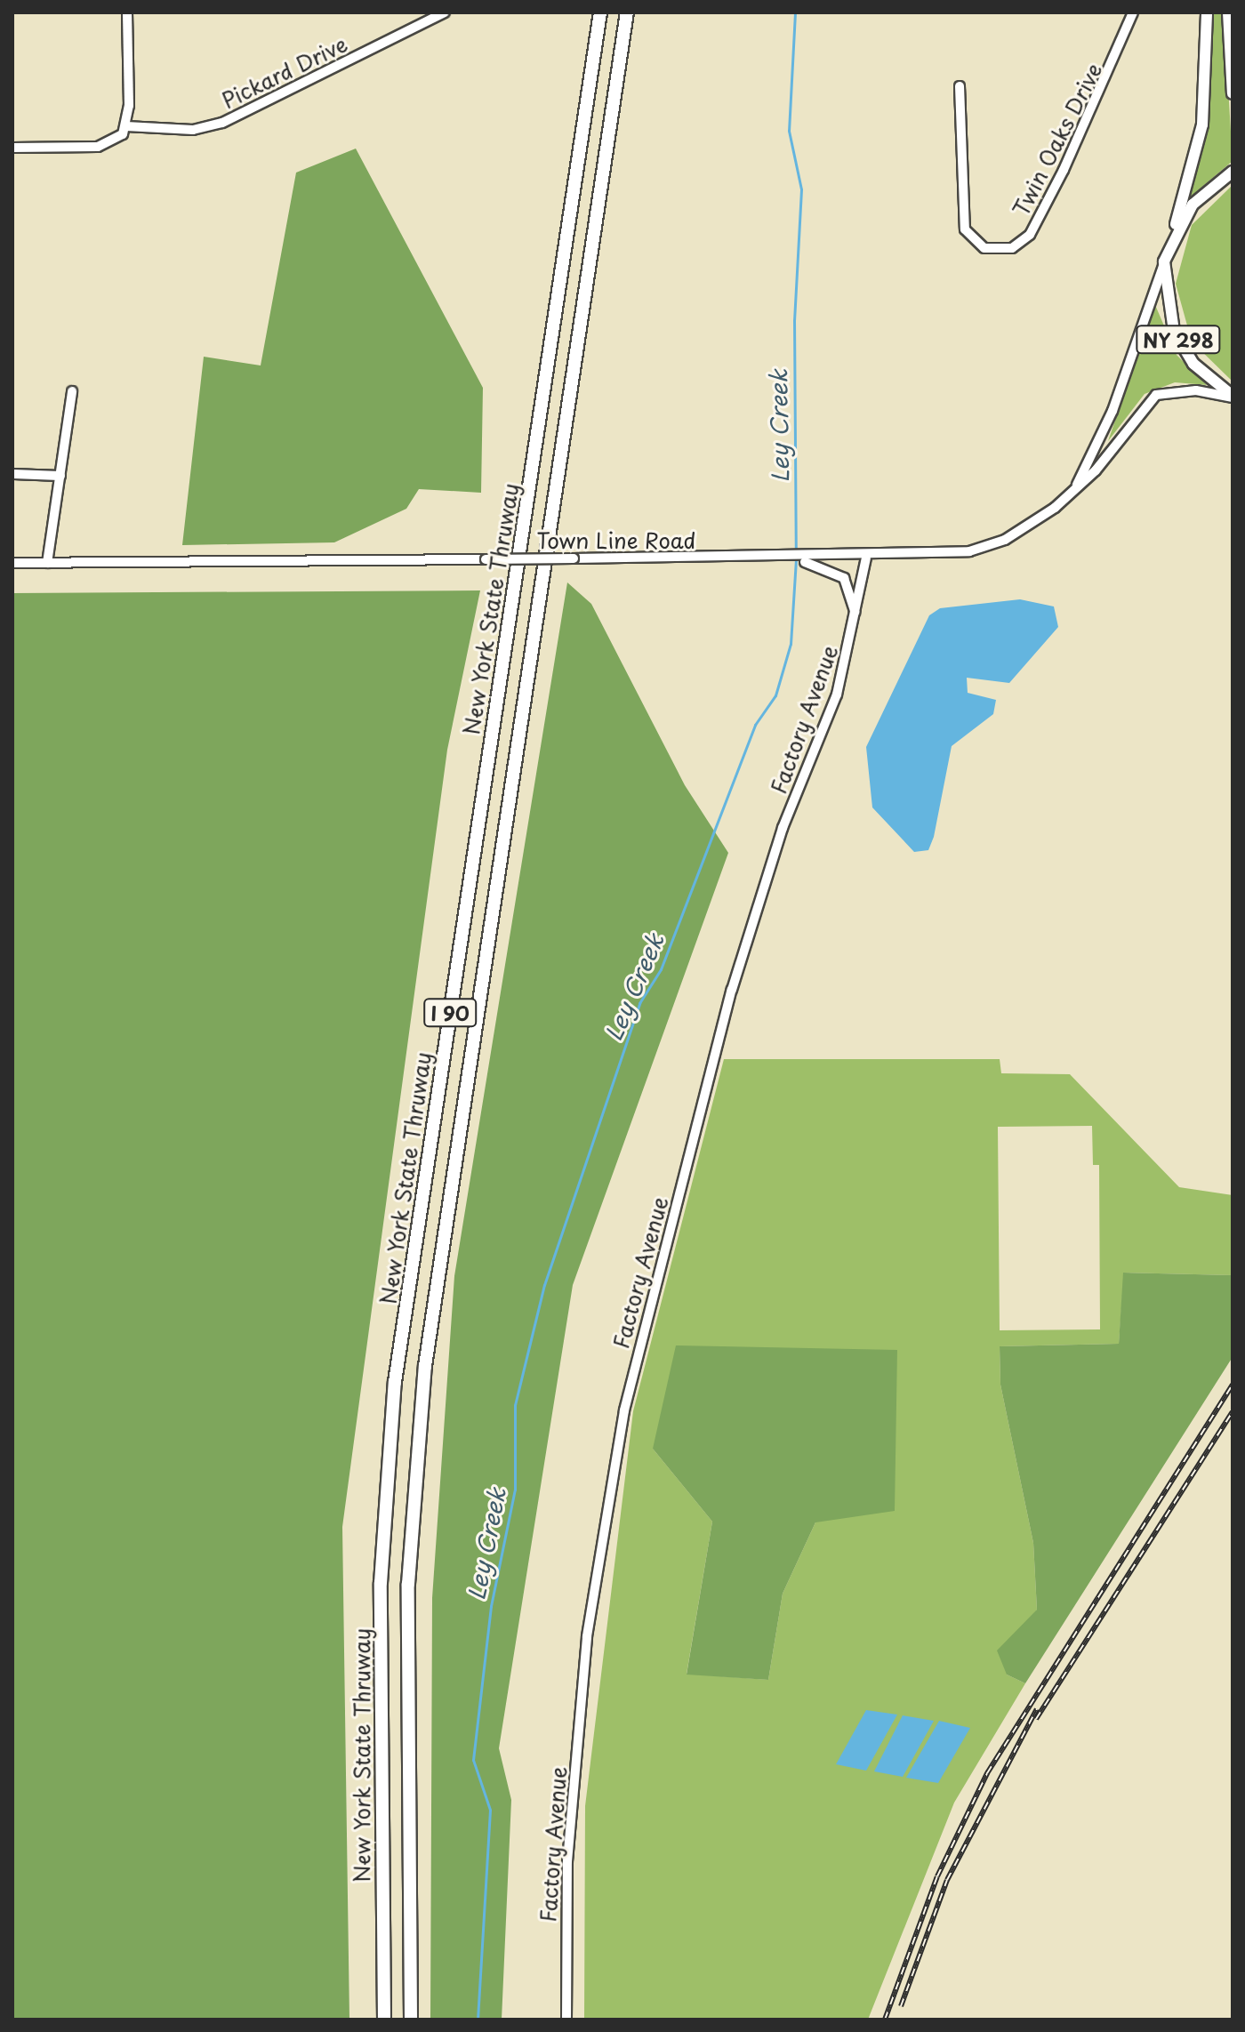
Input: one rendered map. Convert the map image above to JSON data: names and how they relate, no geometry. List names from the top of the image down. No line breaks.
{"streets":{"highway":["New York State Thruway","I 90"],"main road":["NY 298"],"street":["Pickard Drive","Twin Oaks Drive","Town Line Road","Factory Avenue"]},"water":["Ley Creek"]}
